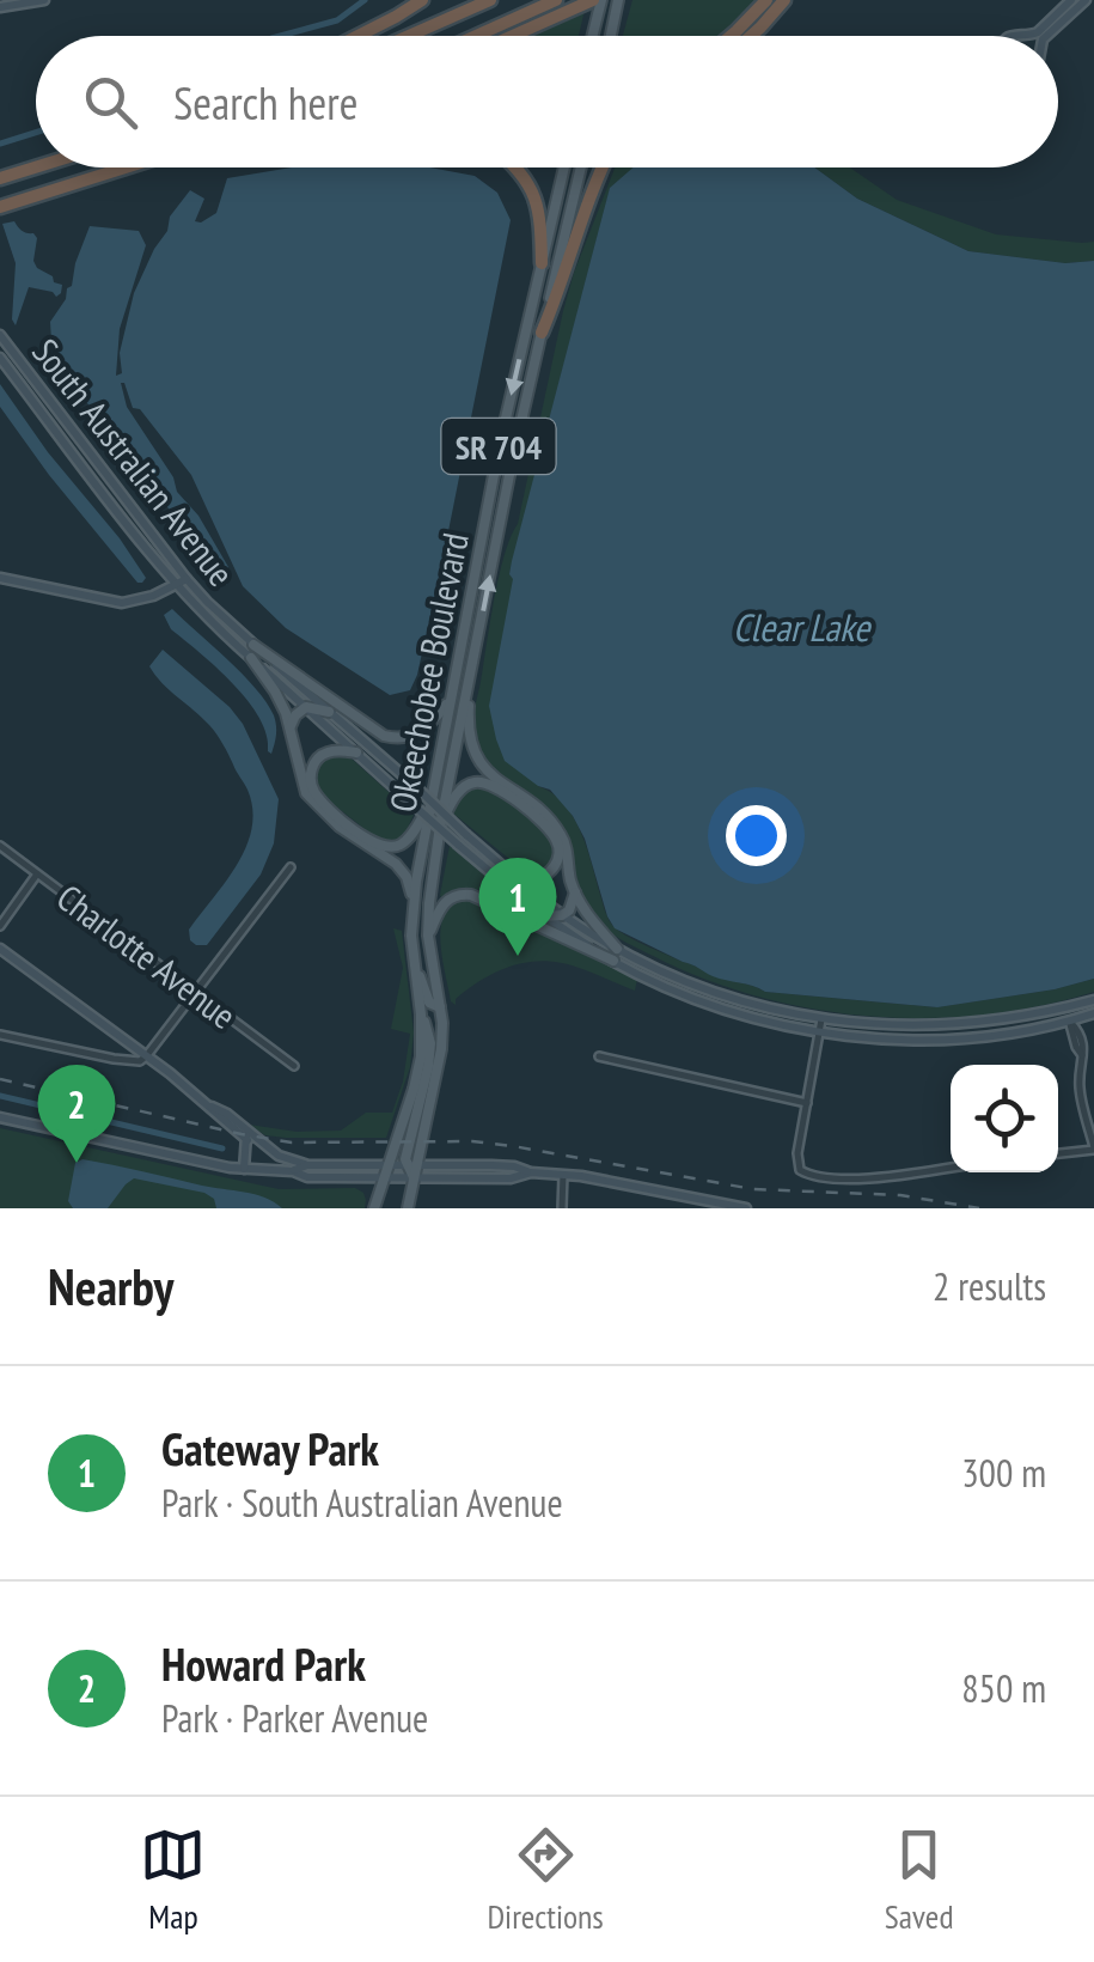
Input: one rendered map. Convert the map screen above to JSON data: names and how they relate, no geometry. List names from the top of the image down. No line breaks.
{"streets":{"main road":["SR 704","South Australian Avenue","Okeechobee Boulevard"],"street":["Charlotte Avenue"]},"water":["Clear Lake"],"page":{"search":"Search here","pins":["1","2"],"heading":["Nearby","2 results"],"list":[{"mark":"1","name":"Gateway Park","note":"Park · South Australian Avenue","value":"300 m"},{"mark":"2","name":"Howard Park","note":"Park · Parker Avenue","value":"850 m"}],"nav":["Map","Directions","Saved"]}}
